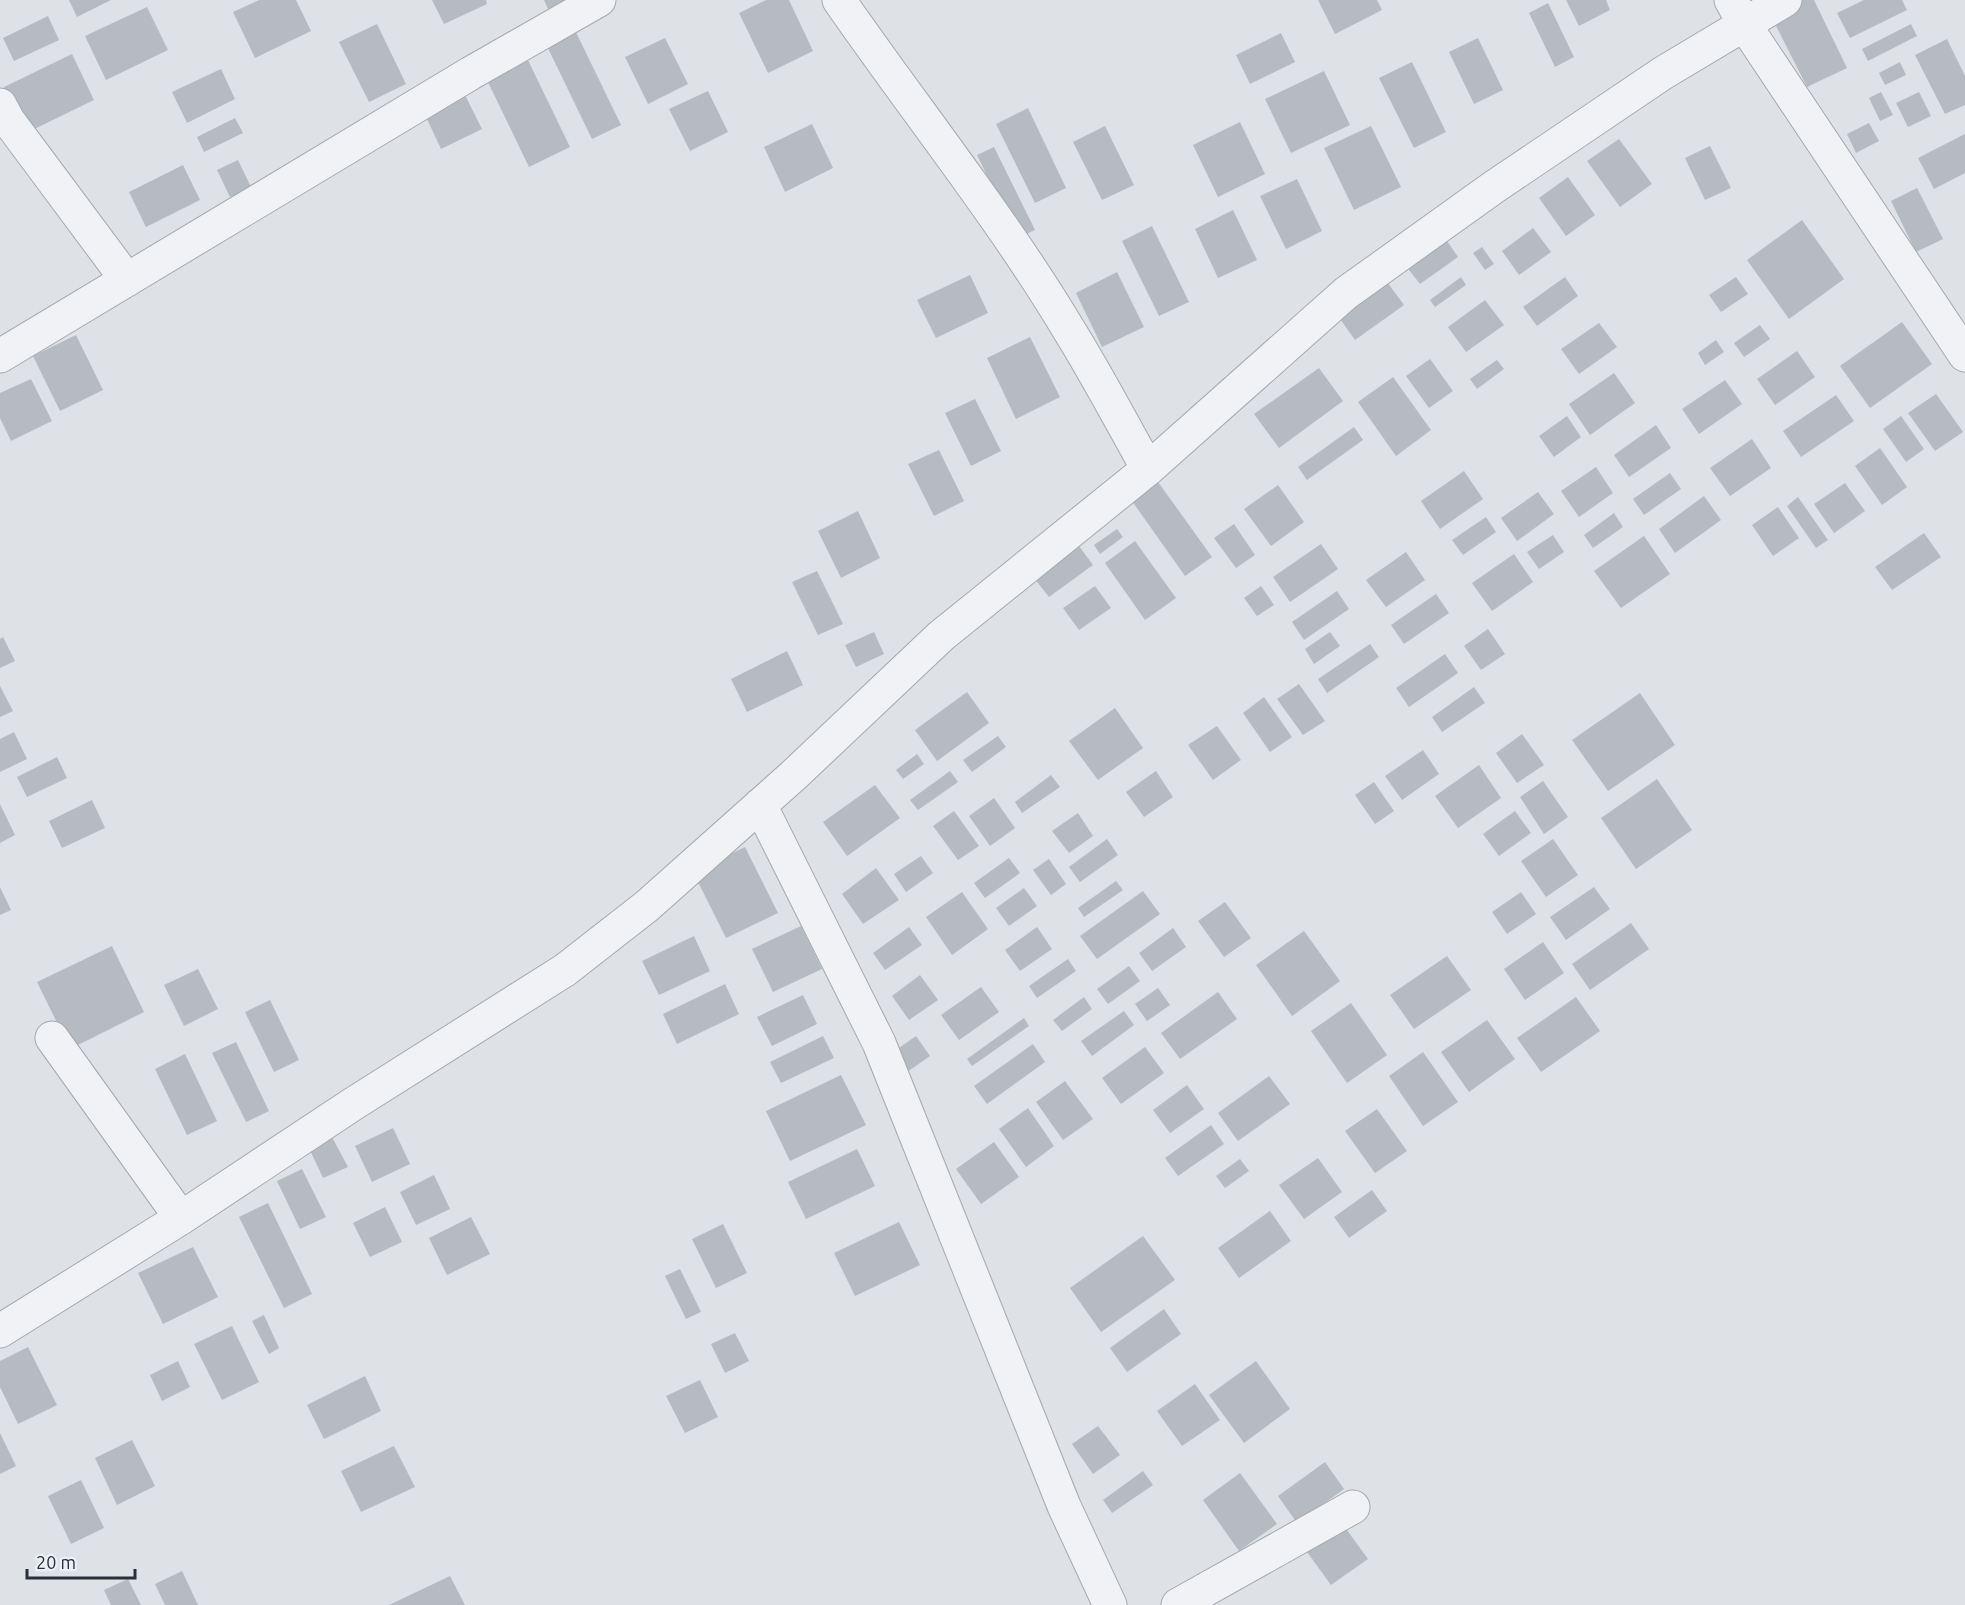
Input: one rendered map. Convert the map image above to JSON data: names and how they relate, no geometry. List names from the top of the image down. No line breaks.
{"scale_bar":"20 m"}
